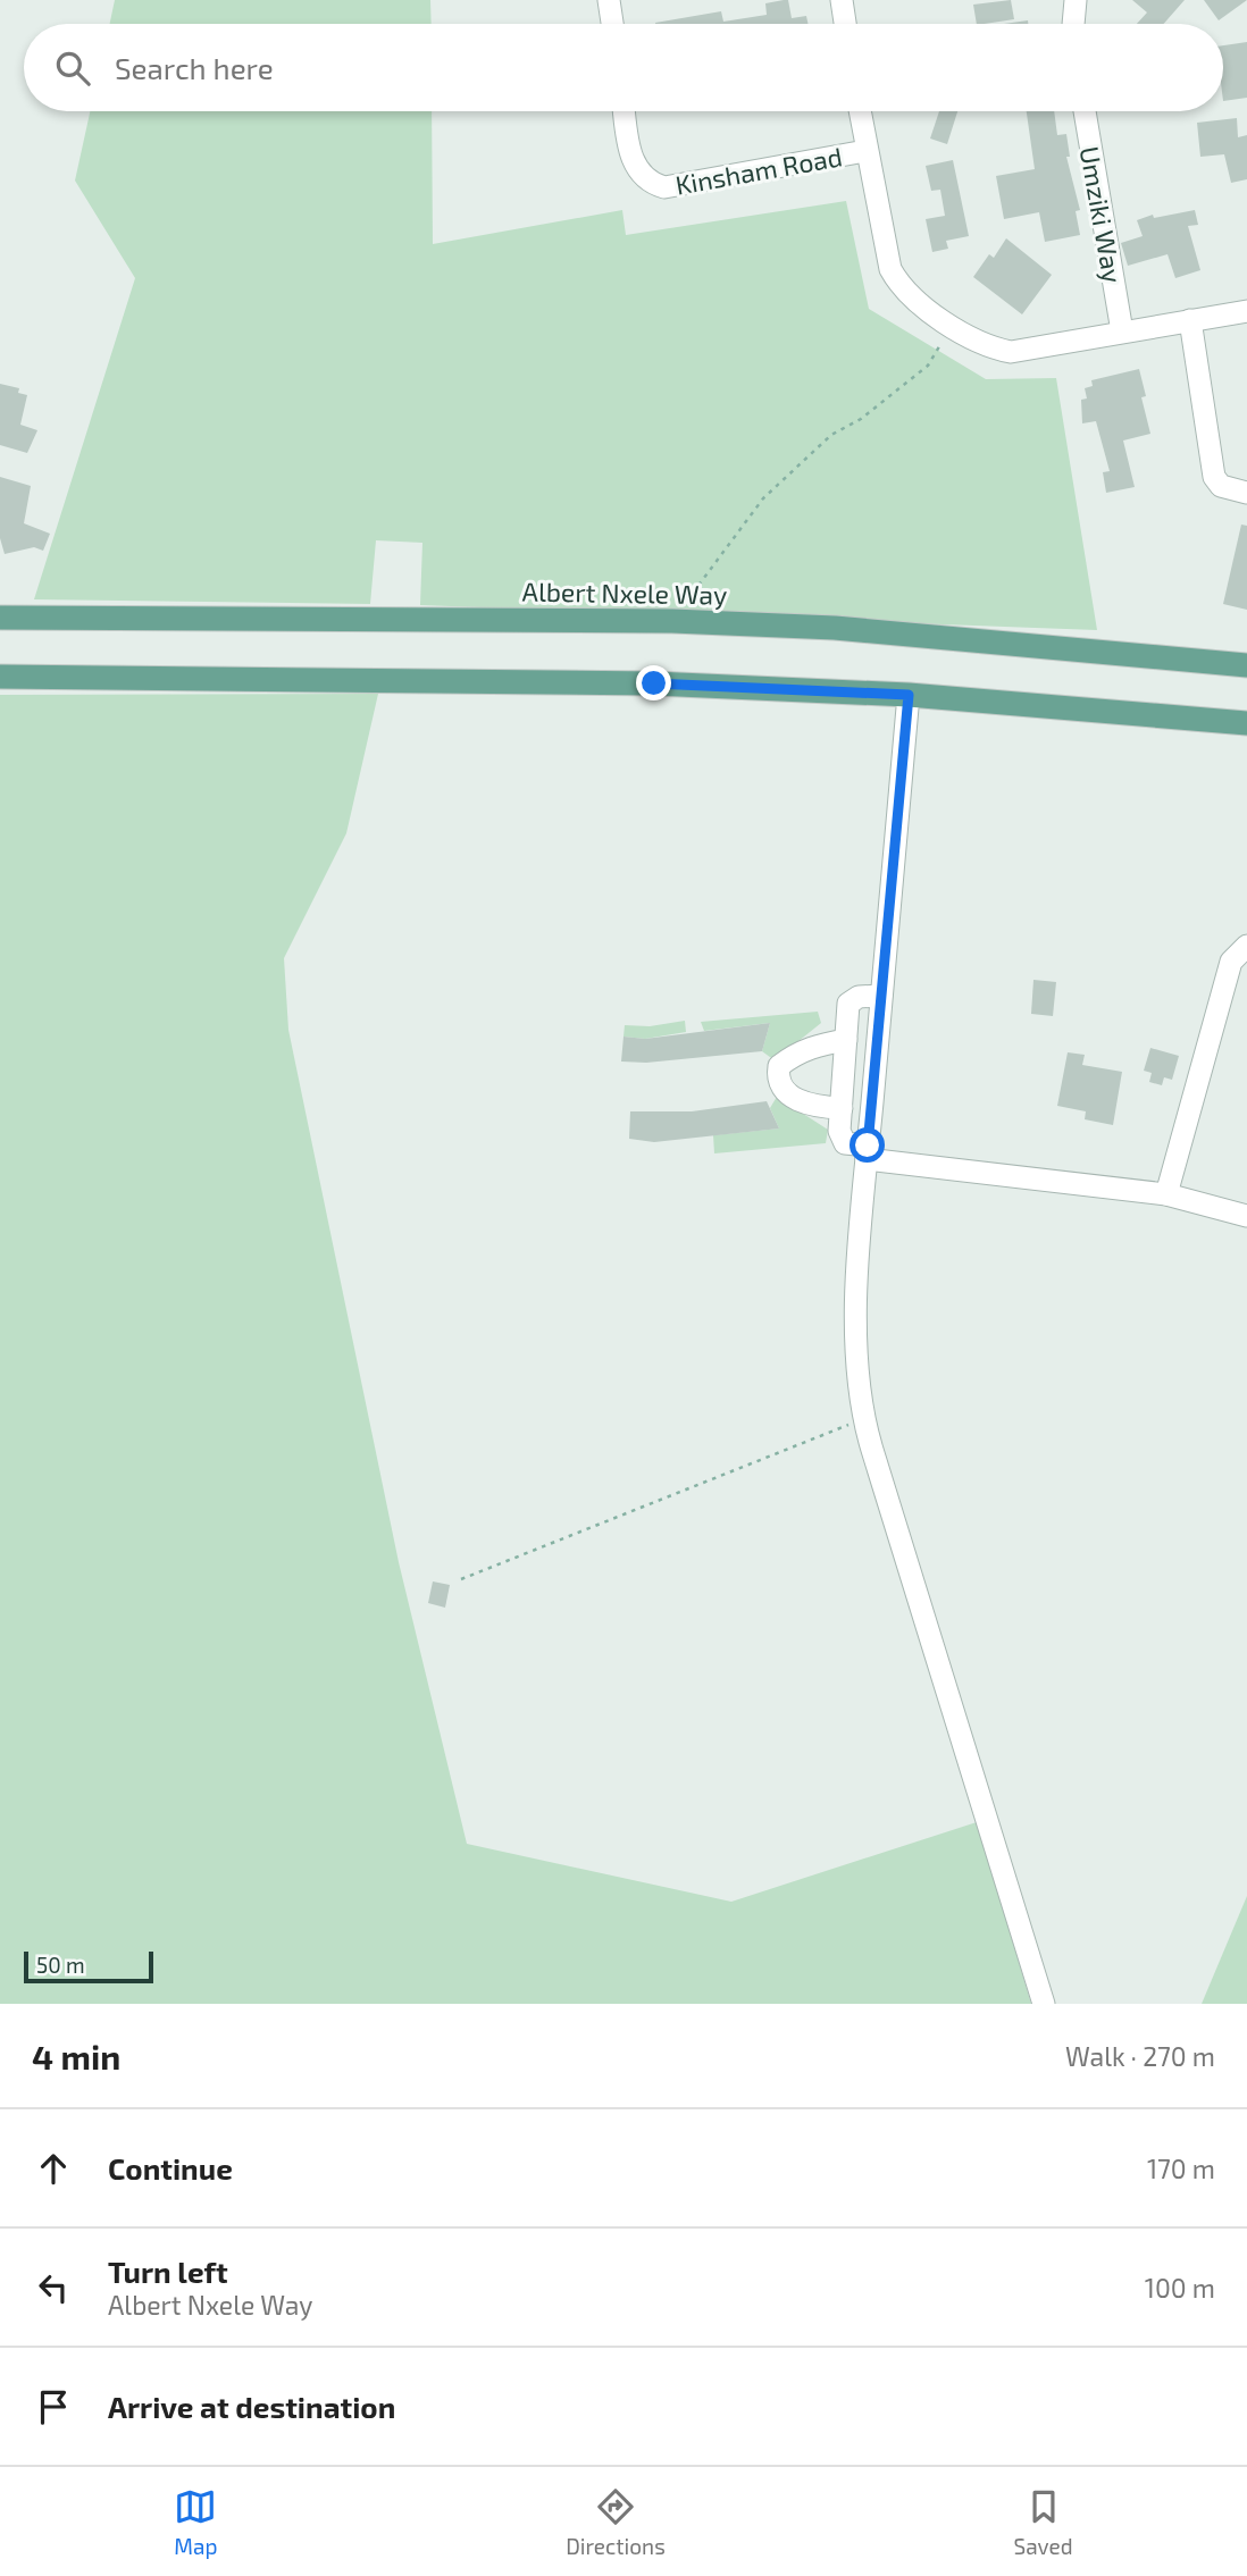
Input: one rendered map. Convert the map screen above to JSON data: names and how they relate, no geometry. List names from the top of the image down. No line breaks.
{"streets":{"main road":["Albert Nxele Way"],"street":["Kinsham Road","Umziki Way"]},"scale_bar":"50 m","page":{"search":"Search here","scale":"50 m","heading":["4 min","Walk · 270 m"],"list":[["Continue","170 m"],["Turn left","Albert Nxele Way","100 m"],"Arrive at destination"],"nav":["Map","Directions","Saved"]}}
